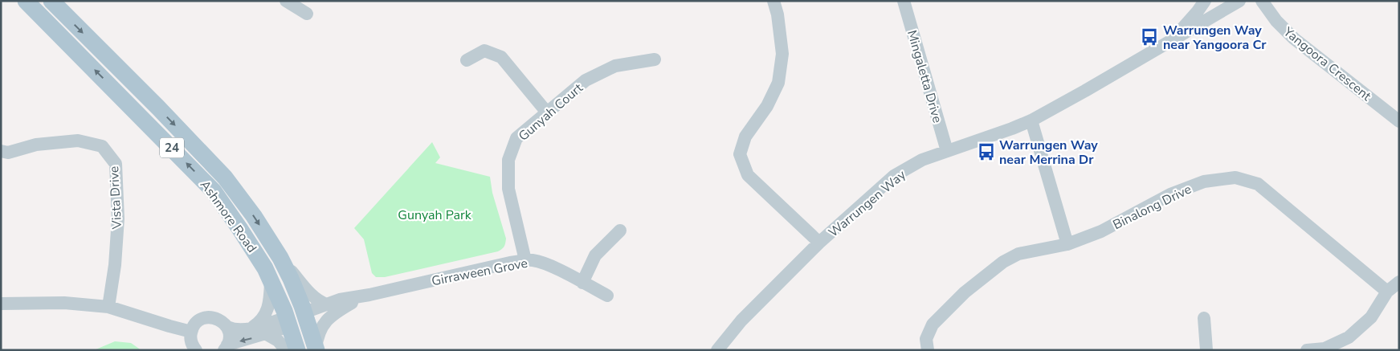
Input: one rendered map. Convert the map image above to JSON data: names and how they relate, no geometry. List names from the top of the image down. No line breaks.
{"streets":{"main road":["24","Ashmore Road"],"street":["Yangoora Crescent","Mingaletta Drive","Gunyah Court","Vista Drive","Warrungen Way","Binalong Drive","Girraween Grove"]},"crossings":[["Mingaletta Drive","Warrungen Way"],["Gunyah Court","Girraween Grove"],["Ashmore Road","Girraween Grove"]],"parks":["Gunyah Park"],"places":{"bus stop":["Warrungen Way near Yangoora Cr","Warrungen Way near Merrina Dr"]}}
